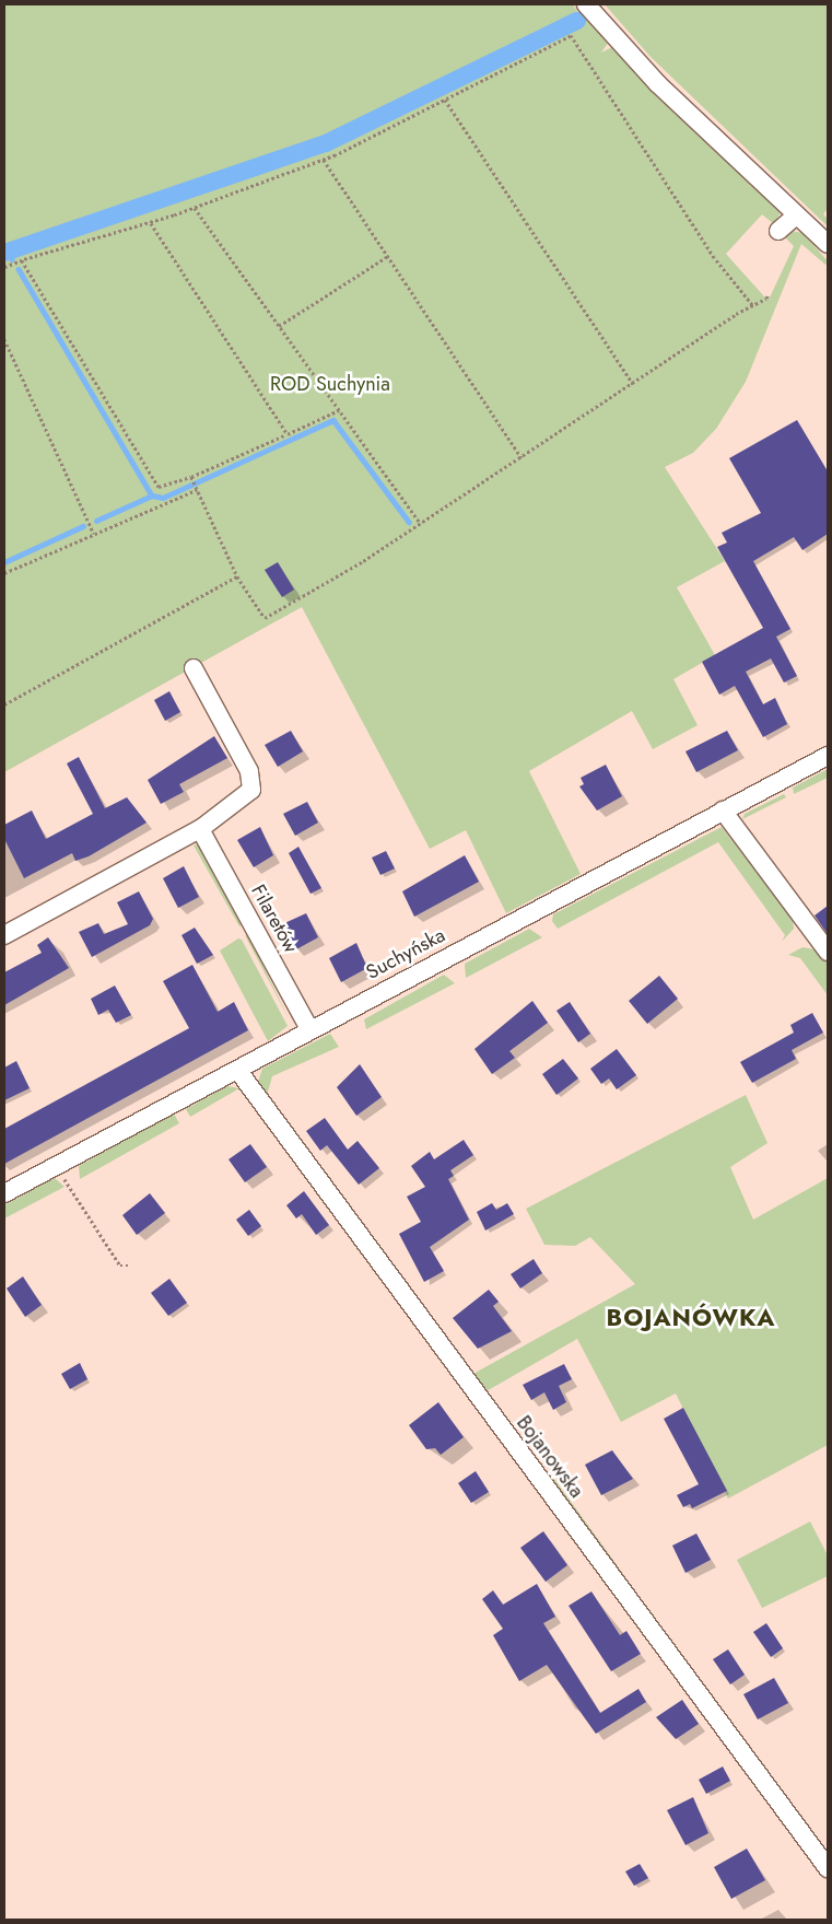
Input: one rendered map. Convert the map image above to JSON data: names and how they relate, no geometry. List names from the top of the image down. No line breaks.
{"streets":{"street":["Filaretów","Suchyńska","Bojanowska"]},"crossings":[["Filaretów","Suchyńska"],["Suchyńska","Bojanowska"]],"districts":["BOJANÓWKA"],"parks":["ROD Suchynia"]}
